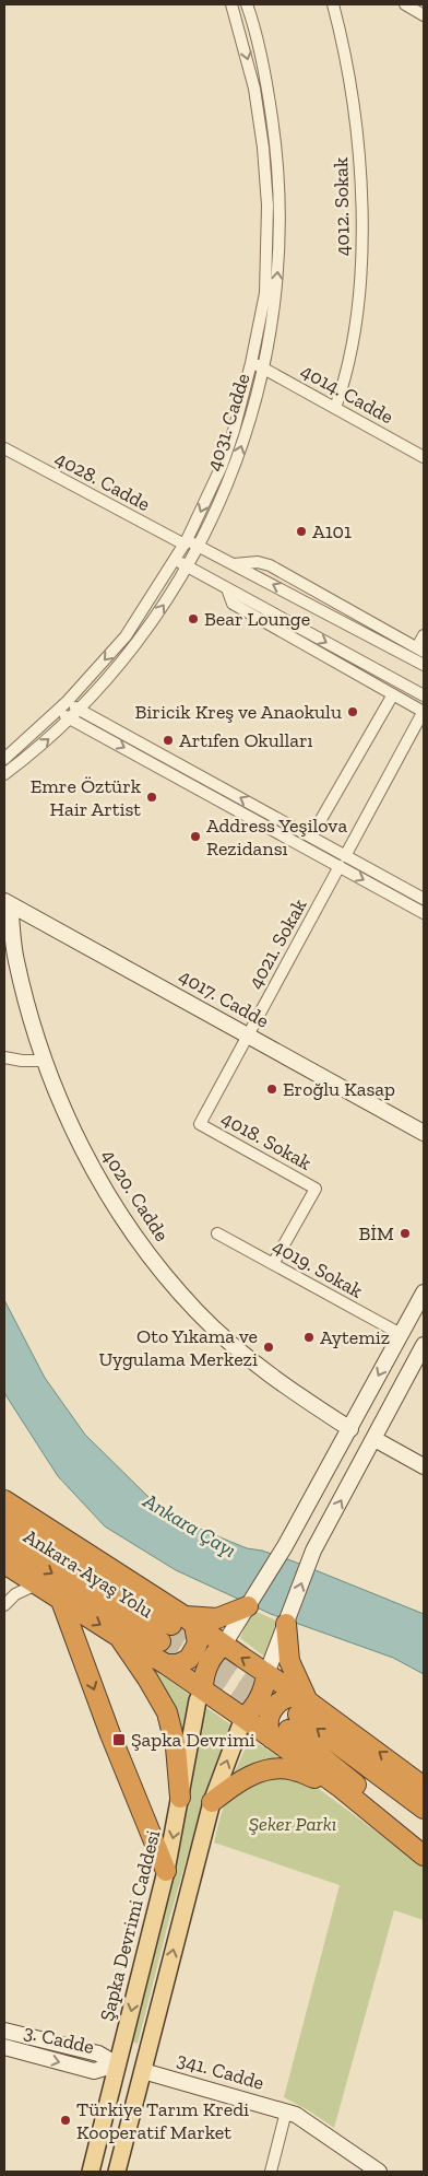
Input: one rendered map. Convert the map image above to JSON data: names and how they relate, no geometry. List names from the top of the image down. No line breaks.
{"streets":{"highway":["Ankara-Ayaş Yolu"],"main road":["Şapka Devrimi Caddesi"],"street":["4012. Sokak","4014. Cadde","4031. Cadde","4028. Cadde","4021. Sokak","4017. Cadde","4018. Sokak","4020. Cadde","4019. Sokak","3. Cadde","341. Cadde"]},"crossings":[["4012. Sokak","4014. Cadde"],["4014. Cadde","4031. Cadde"],["4031. Cadde","4028. Cadde"],["4021. Sokak","4017. Cadde"],["4021. Sokak","4018. Sokak"],["4017. Cadde","4020. Cadde"],["4018. Sokak","4019. Sokak"],["Şapka Devrimi Caddesi","3. Cadde"]],"water":["Ankara Çayı"],"parks":["Şeker Parkı"],"places":{"other":["A101","Bear Lounge","Biricik Kreş ve Anaokulu","Artıfen Okulları","Emre Öztürk Hair Artist","Address Yeşilova Rezidansı","Eroğlu Kasap","BİM","Aytemiz","Oto Yıkama ve Uygulama Merkezi","Türkiye Tarım Kredi Kooperatif Market"],"transit":["Şapka Devrimi"]}}
